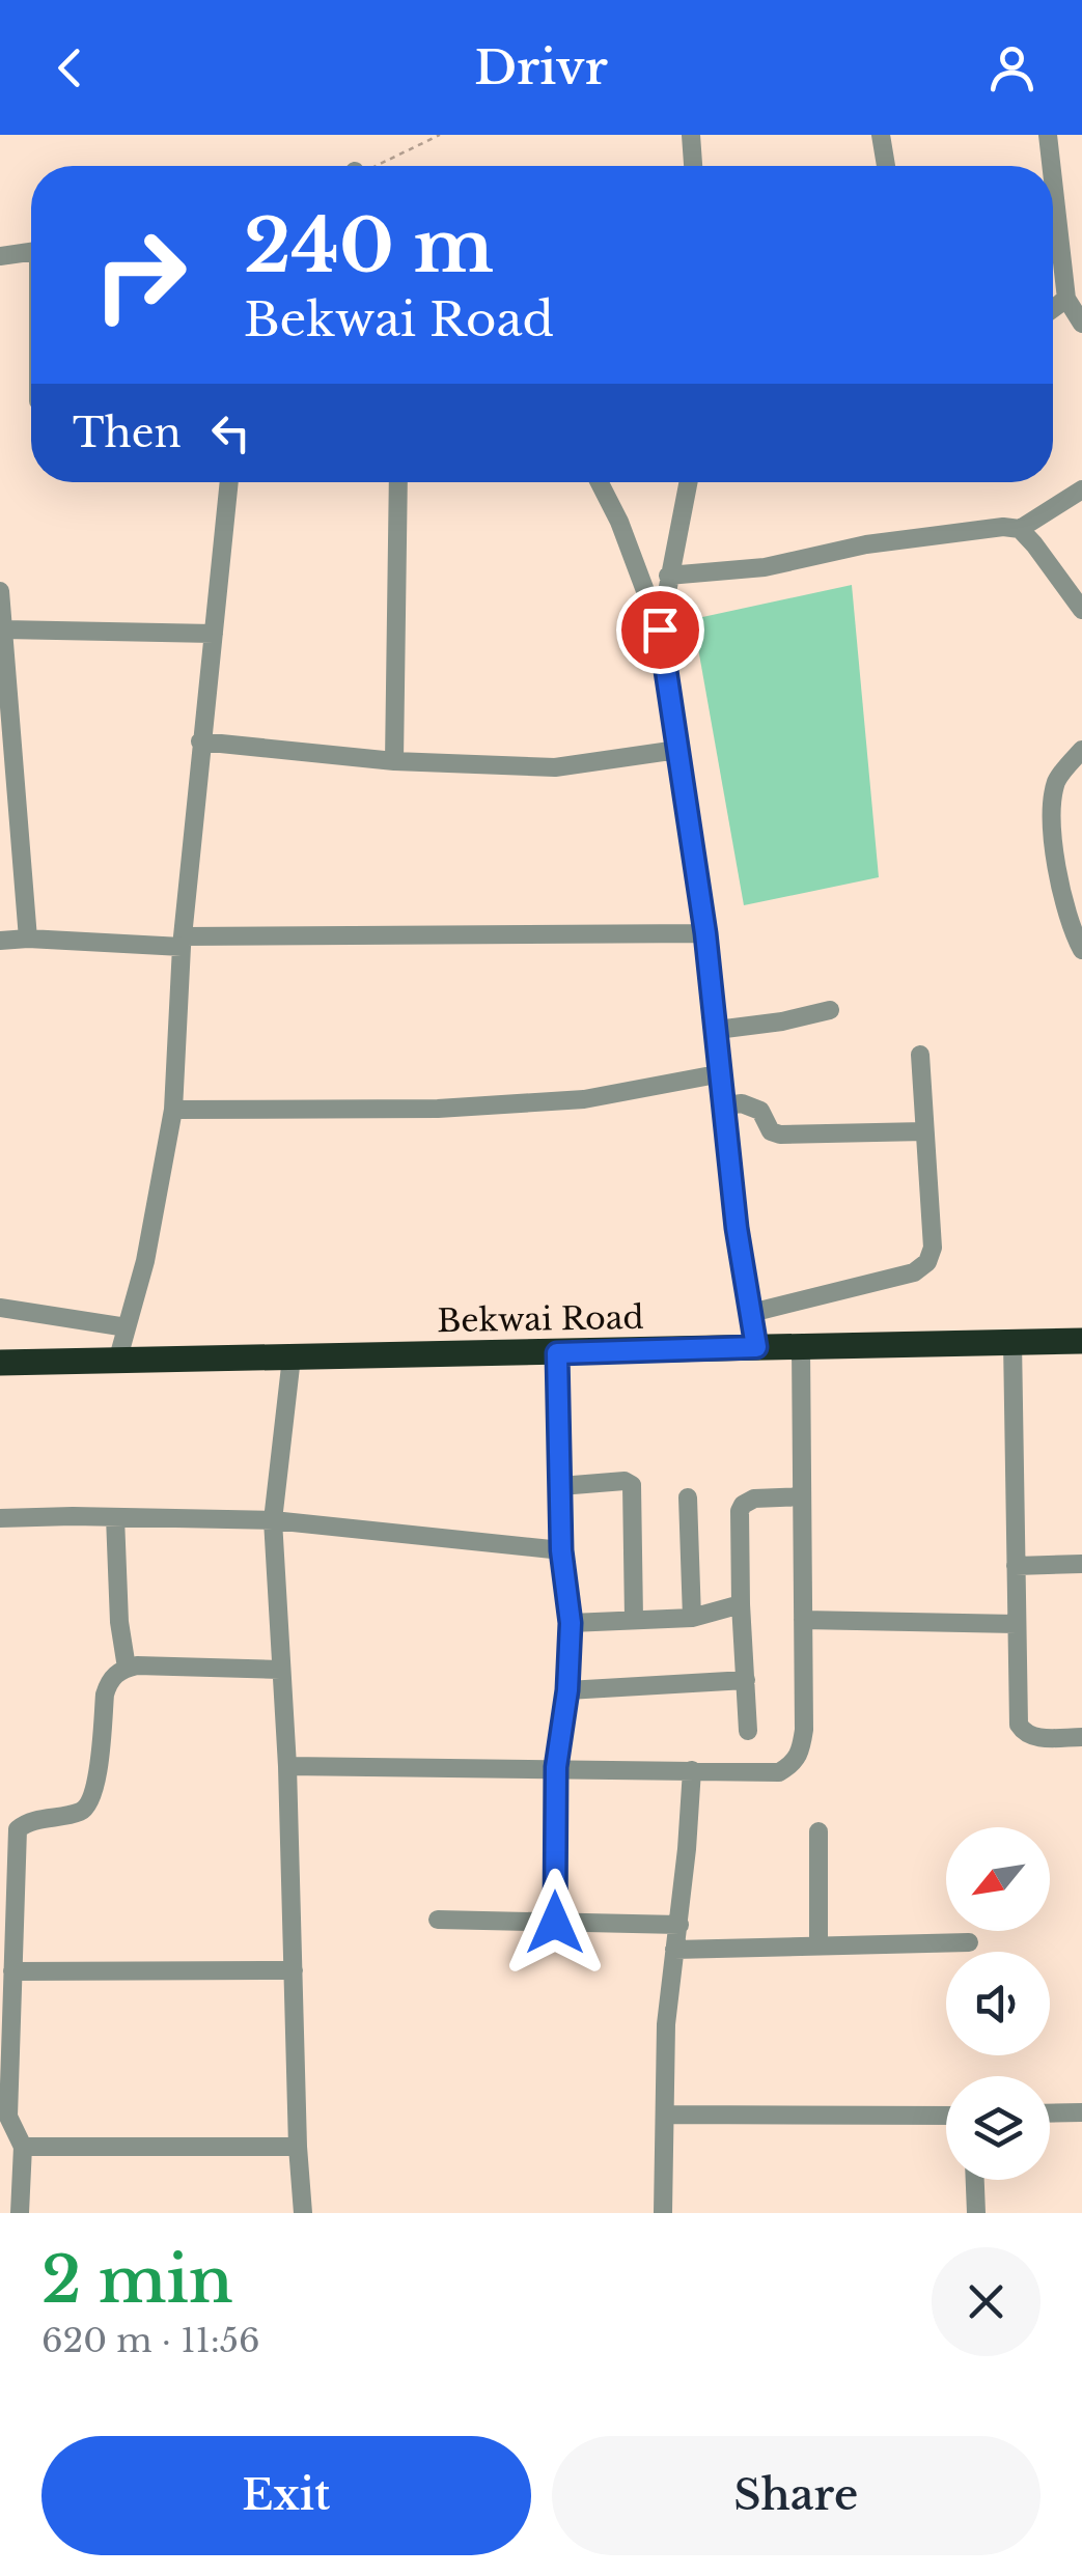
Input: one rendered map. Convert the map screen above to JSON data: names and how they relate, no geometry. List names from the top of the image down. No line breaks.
{"streets":{"highway":["Bekwai Road"]},"north":"bottom left","page":{"header":"Drivr","turn":["240 m","Bekwai Road"],"then":"Then","heading":["2 min","620 m · 11:56"],"buttons":["Exit","Share"]}}
